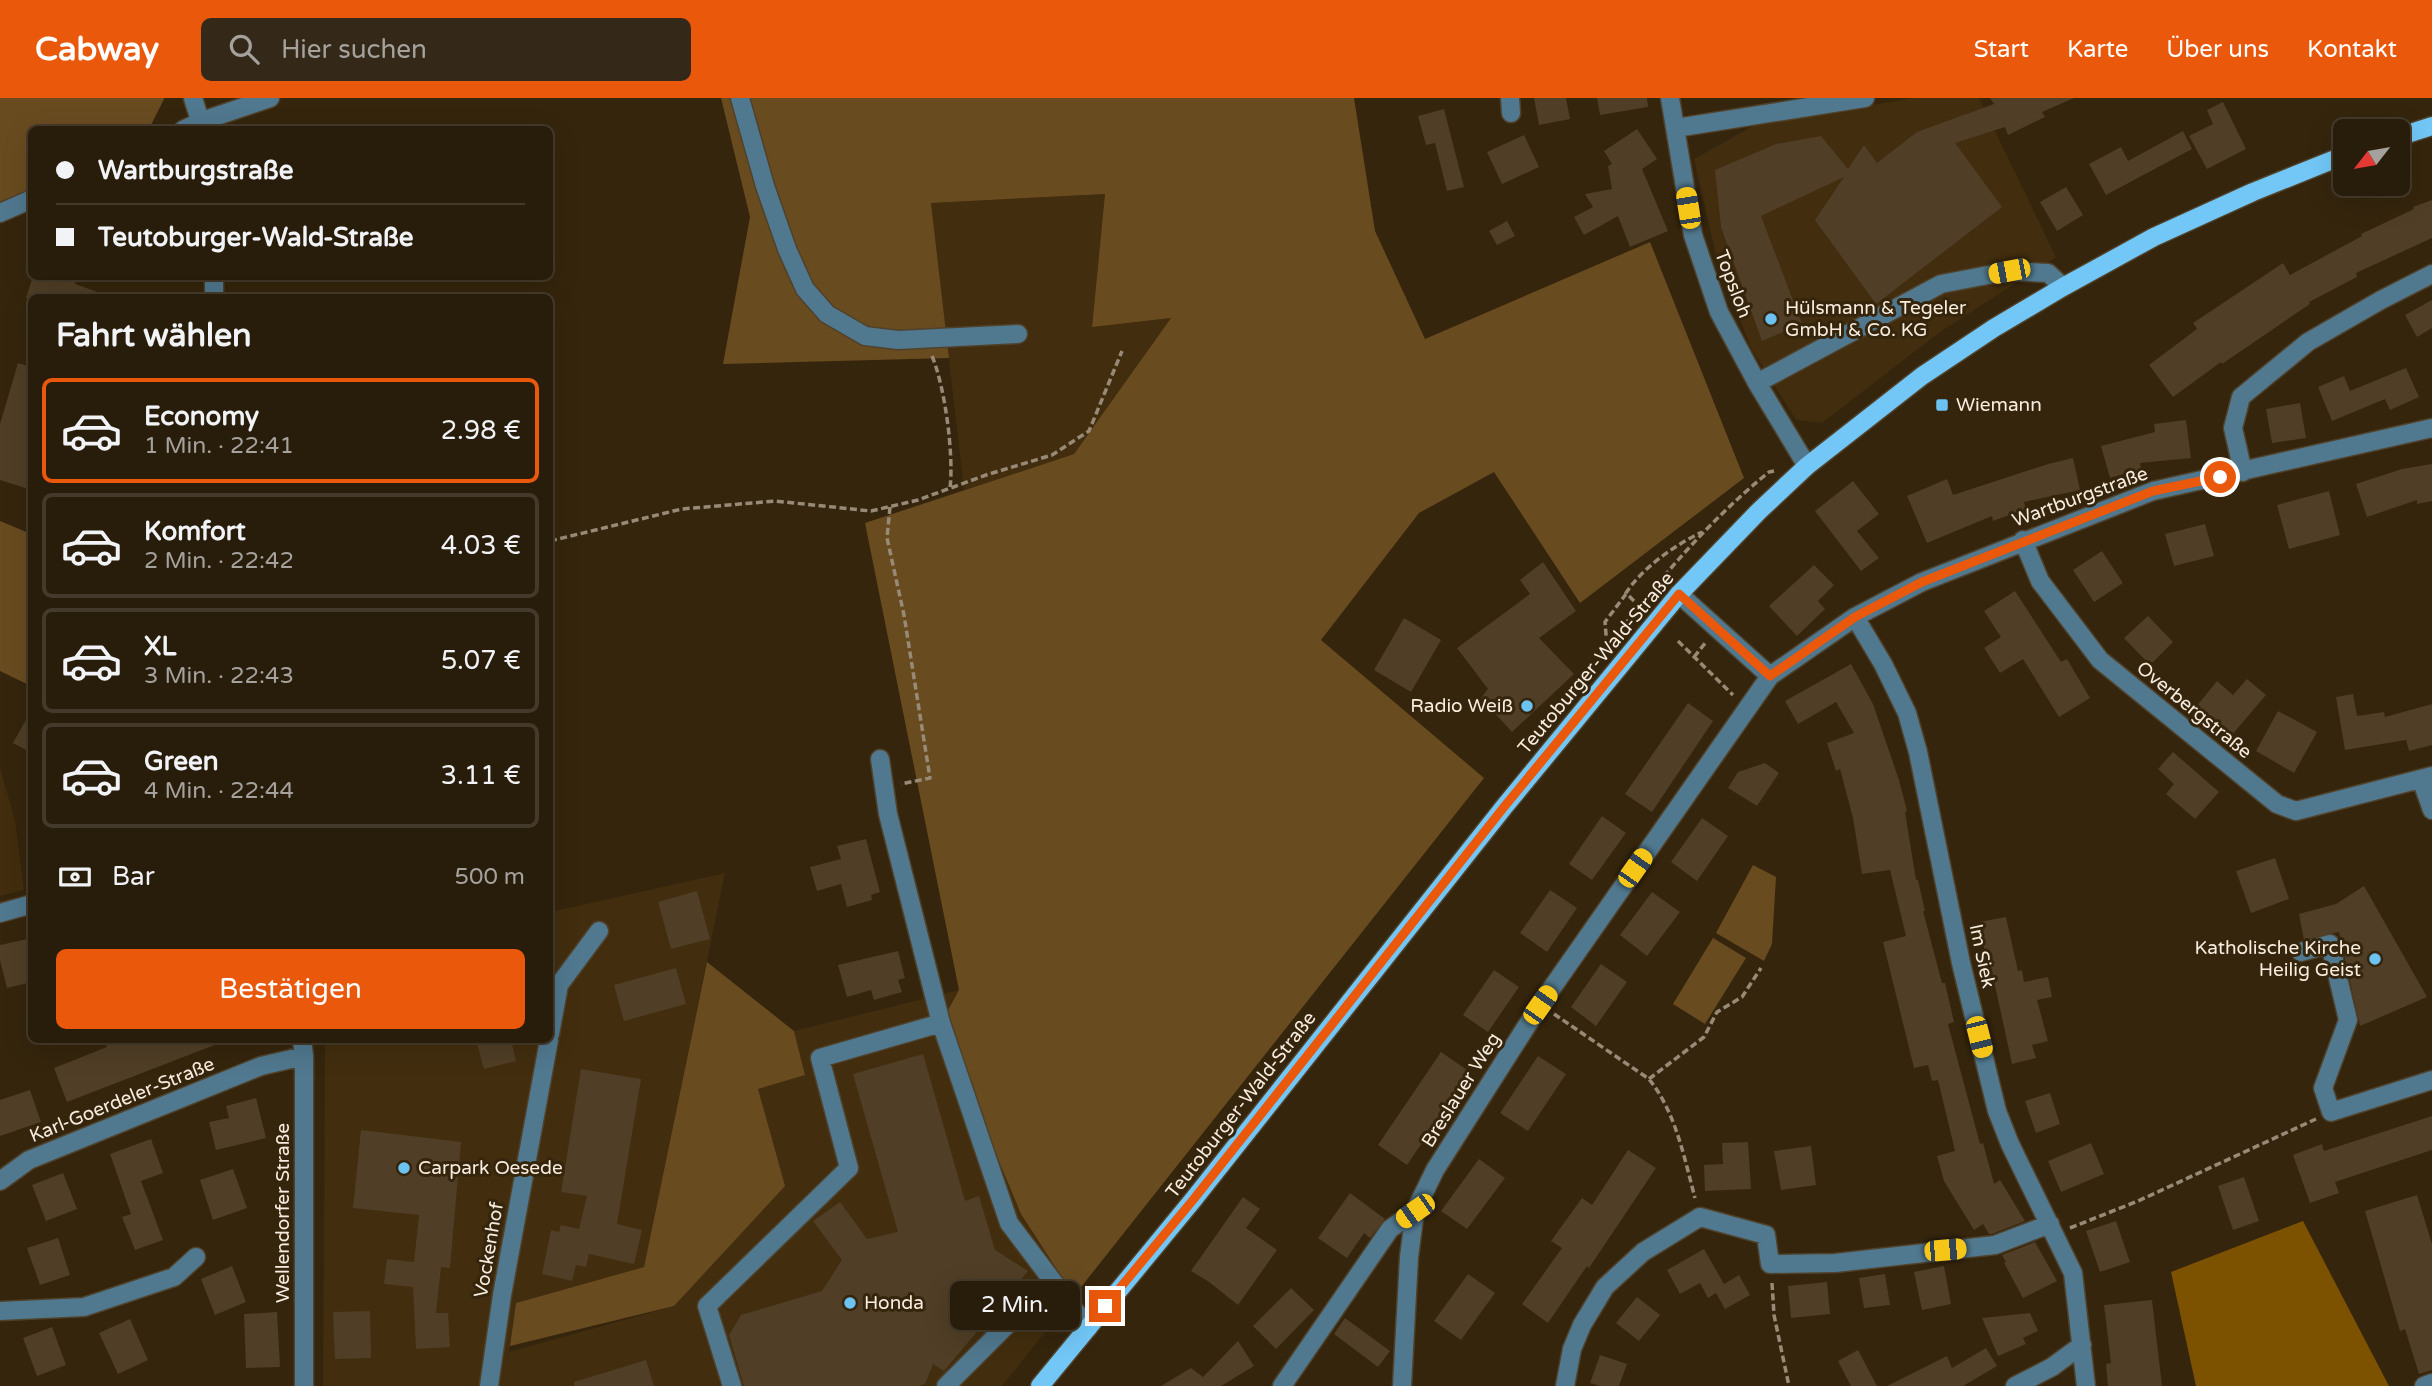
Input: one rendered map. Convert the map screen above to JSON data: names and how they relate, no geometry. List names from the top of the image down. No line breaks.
{"streets":{"main road":["Teutoburger-Wald-Straße"],"street":["Topsloh","Wartburgstraße","Overbergstraße","Im Siek","Breslauer Weg","Karl-Goerdeler-Straße","Wellendorfer Straße","Vockenhof"]},"crossings":[["Topsloh","Teutoburger-Wald-Straße"],["Wartburgstraße","Overbergstraße"],["Wartburgstraße","Im Siek"],["Wartburgstraße","Breslauer Weg"],["Karl-Goerdeler-Straße","Wellendorfer Straße"]],"places":{"other":["Hülsmann & Tegeler GmbH & Co. KG","Radio Weiß","Katholische Kirche Heilig Geist","Carpark Oesede","Honda"],"transit":["Wiemann"]},"north":"bottom left","page":{"header":"Cabway","search":"Hier suchen","nav":["Start","Karte","Über uns","Kontakt"],"banner":["Wartburgstraße","Teutoburger-Wald-Straße"],"heading":"Fahrt wählen","list":[{"name":"Economy","note":"1 Min. · 22:41","value":"2.98 €"},{"name":"Komfort","note":"2 Min. · 22:42","value":"4.03 €"},{"name":"XL","note":"3 Min. · 22:43","value":"5.07 €"},{"name":"Green","note":"4 Min. · 22:44","value":"3.11 €"}],"pay":["Bar","500 m"],"buttons":"Bestätigen","bubble":"2 Min."}}
